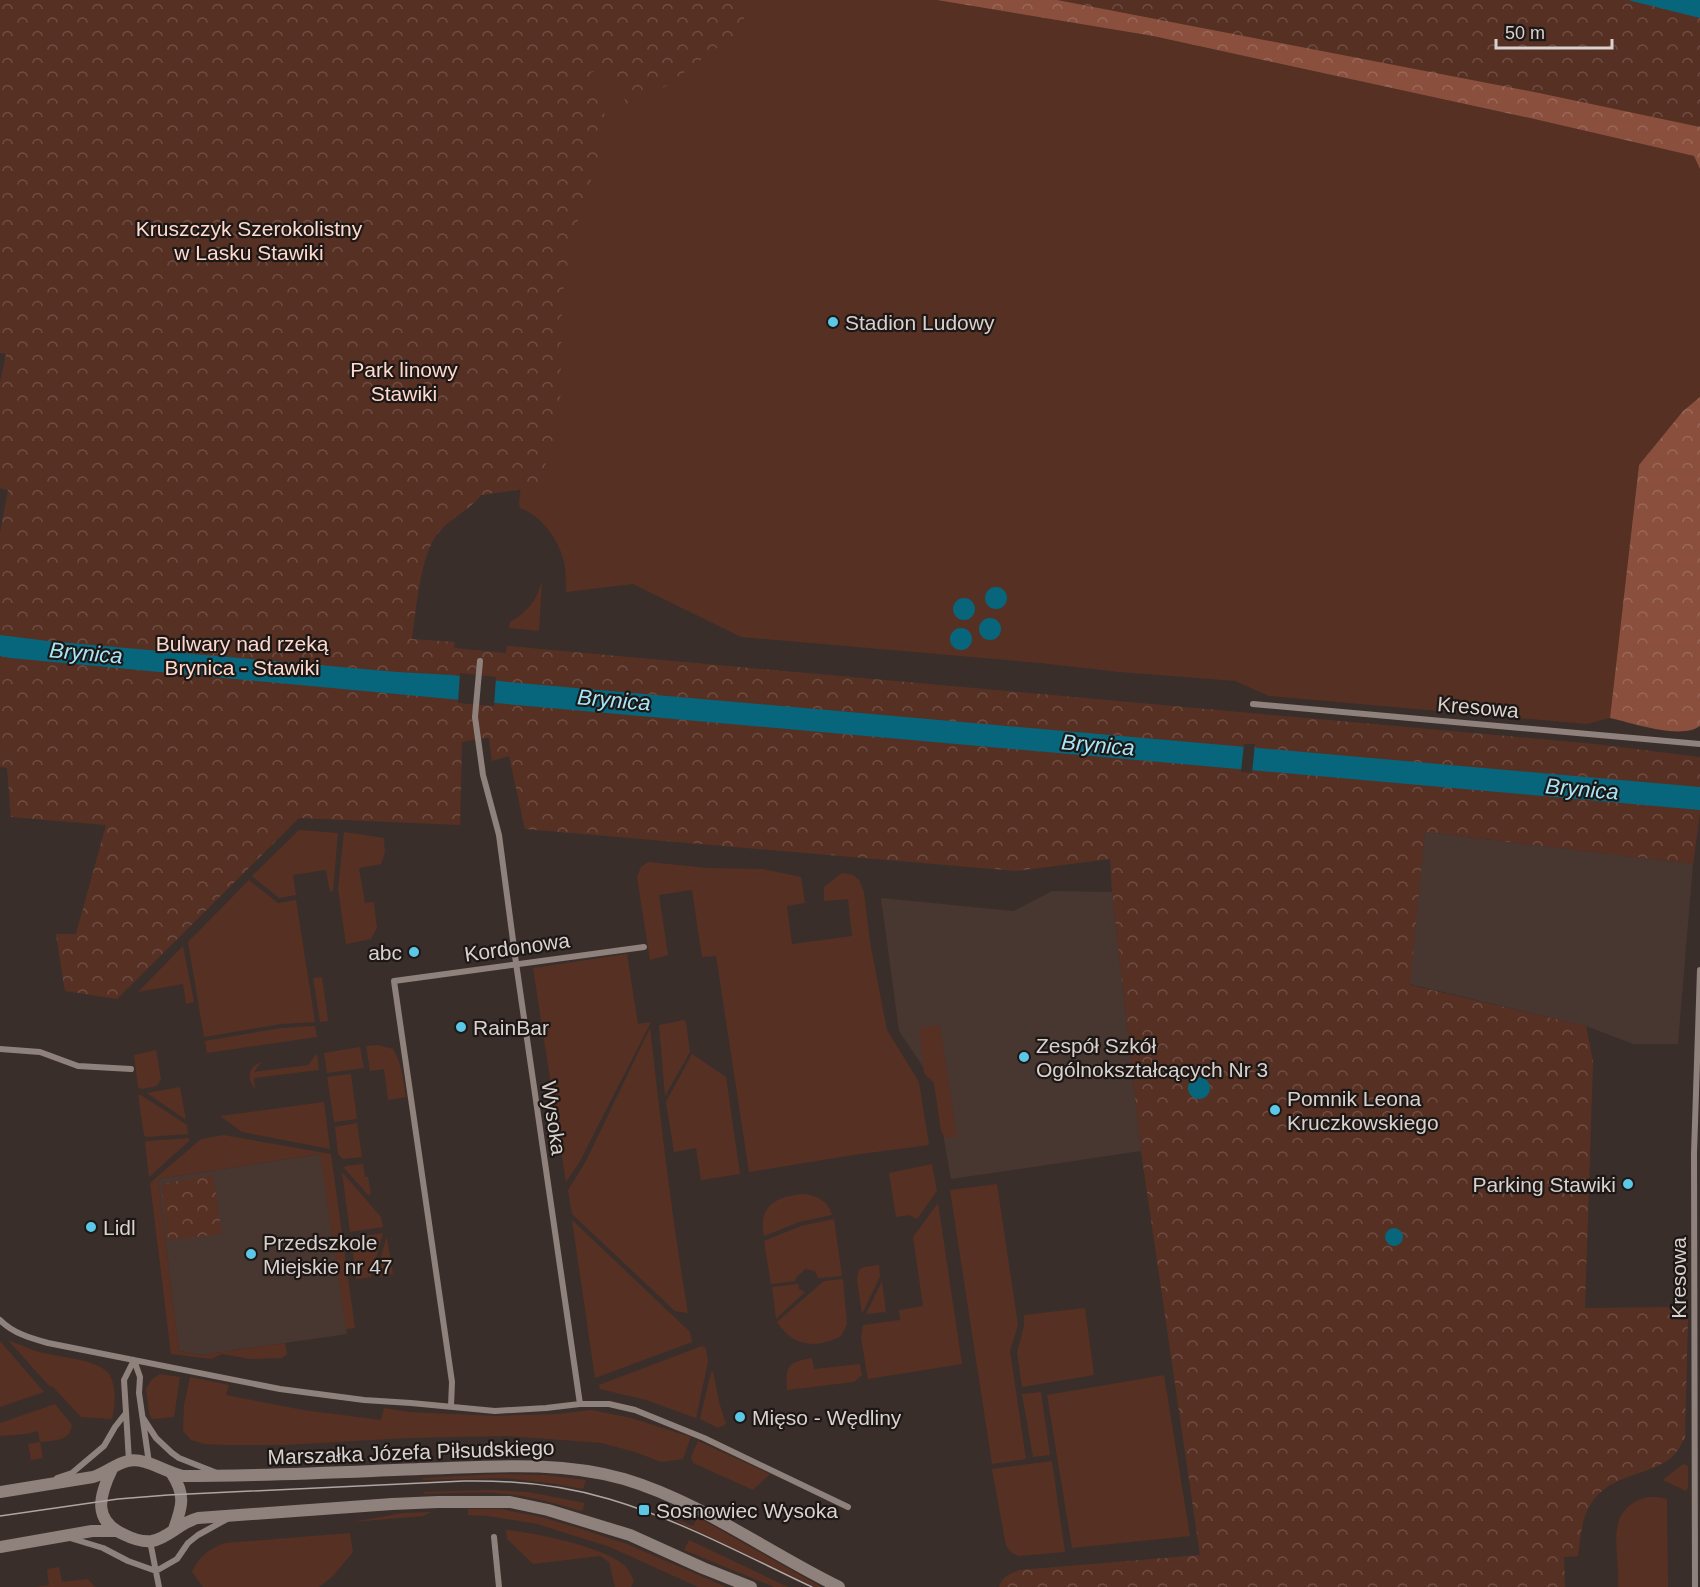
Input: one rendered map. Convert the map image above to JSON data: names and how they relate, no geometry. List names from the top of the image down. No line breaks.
{"streets":{"main road":["Marszałka Józefa Piłsudskiego"],"street":["Kresowa","Kordonowa","Wysoka"]},"crossings":[["Kordonowa","Wysoka"],["Kordonowa","Marszałka Józefa Piłsudskiego"],["Wysoka","Marszałka Józefa Piłsudskiego"]],"water":["Brynica"],"parks":["Kruszczyk Szerokolistny w Lasku Stawiki","Park linowy Stawiki","Bulwary nad rzeką Brynica - Stawiki"],"places":{"other":["Stadion Ludowy","abc","RainBar","Zespół Szkół Ogólnokształcących Nr 3","Pomnik Leona Kruczkowskiego","Parking Stawiki","Lidl","Przedszkole Miejskie nr 47","Mięso - Wędliny"],"transit":["Sosnowiec Wysoka"]},"scale_bar":"50 m"}
